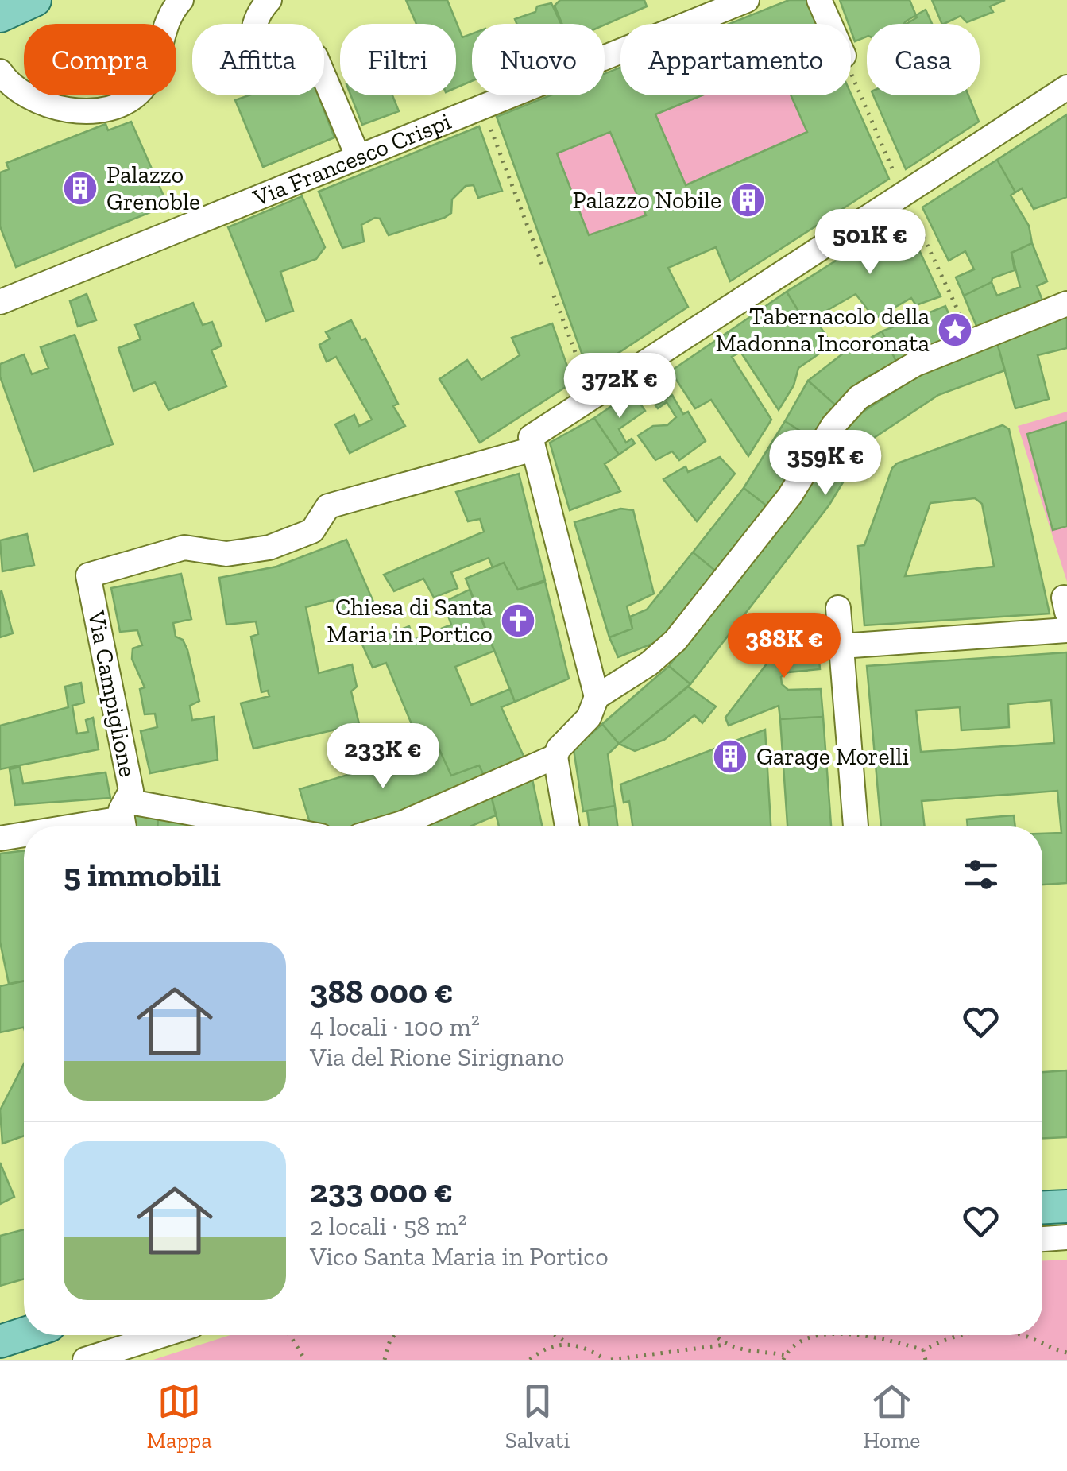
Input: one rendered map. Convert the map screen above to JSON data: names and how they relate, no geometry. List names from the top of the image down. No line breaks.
{"streets":{"street":["Via Francesco Crispi","Via Campiglione"]},"places":{"building":["Palazzo Grenoble","Palazzo Nobile","Garage Morelli"],"place":["Tabernacolo della Madonna Incoronata"],"church":["Chiesa di Santa Maria in Portico"]},"page":{"chip":["Compra","Affitta","Filtri","Nuovo","Appartamento","Casa"],"price":["501K €","372K €","359K €","388K €","233K €"],"heading":"5 immobili","list":[{"name":"388 000 €","note":"4 locali · 100 m² · Via del Rione Sirignano"},{"name":"233 000 €","note":"2 locali · 58 m² · Vico Santa Maria in Portico"}],"tabs":["Mappa","Salvati","Home"]}}
